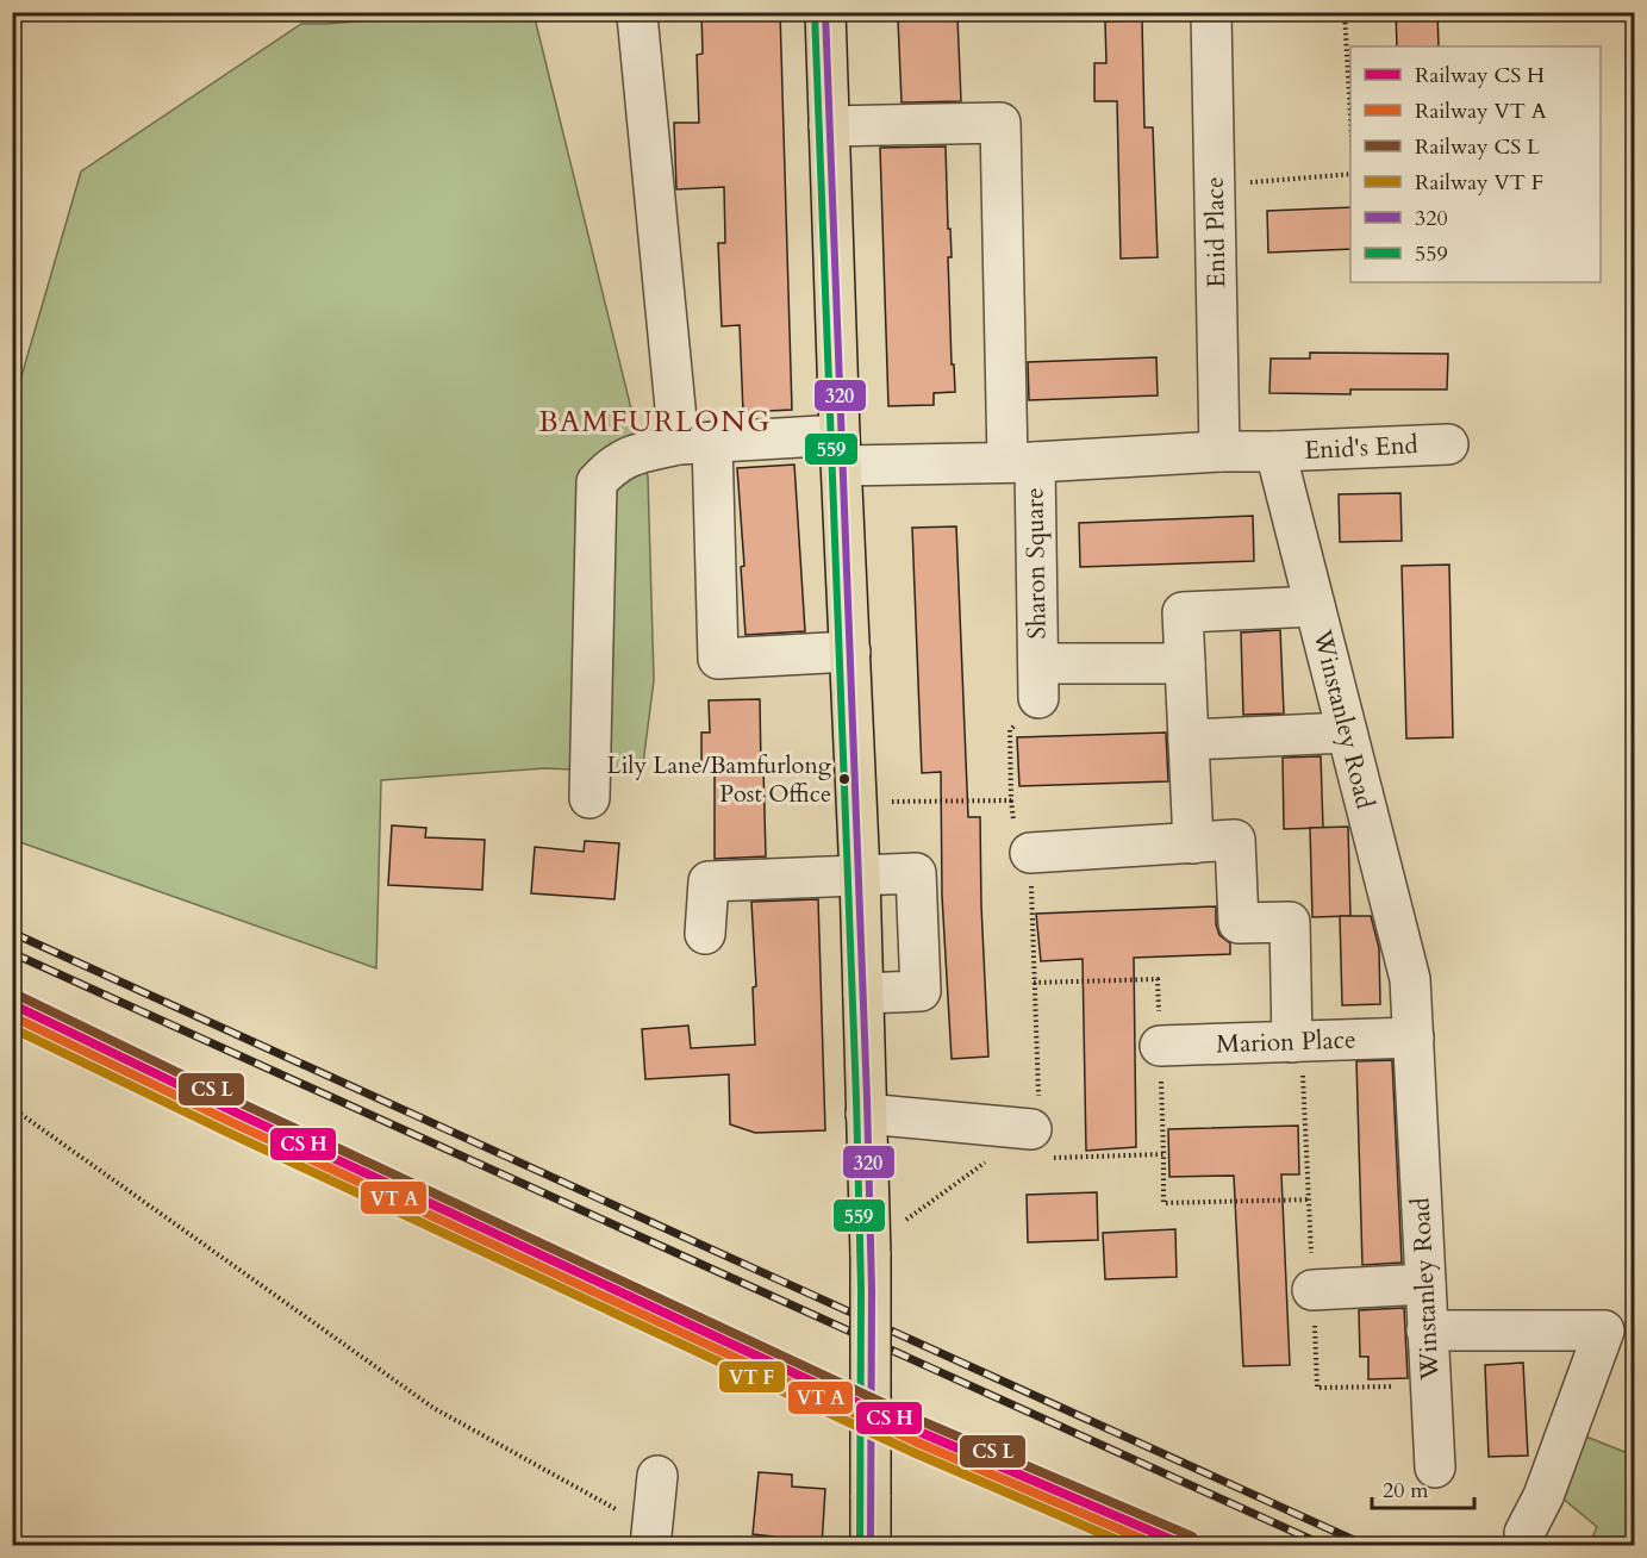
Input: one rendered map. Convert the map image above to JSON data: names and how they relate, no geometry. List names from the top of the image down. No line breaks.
{"streets":{"street":["Enid Place","Enid's End","Sharon Square","Winstanley Road","Marion Place"]},"crossings":[["Enid's End","Winstanley Road"],["Winstanley Road","Marion Place"]],"districts":["BAMFURLONG"],"places":["Lily Lane/Bamfurlong Post Office"],"lines":["transit line 320","transit line 559"],"legend":["Railway CS H","Railway VT A","Railway CS L","Railway VT F","320","559"],"scale_bar":"20 m"}
